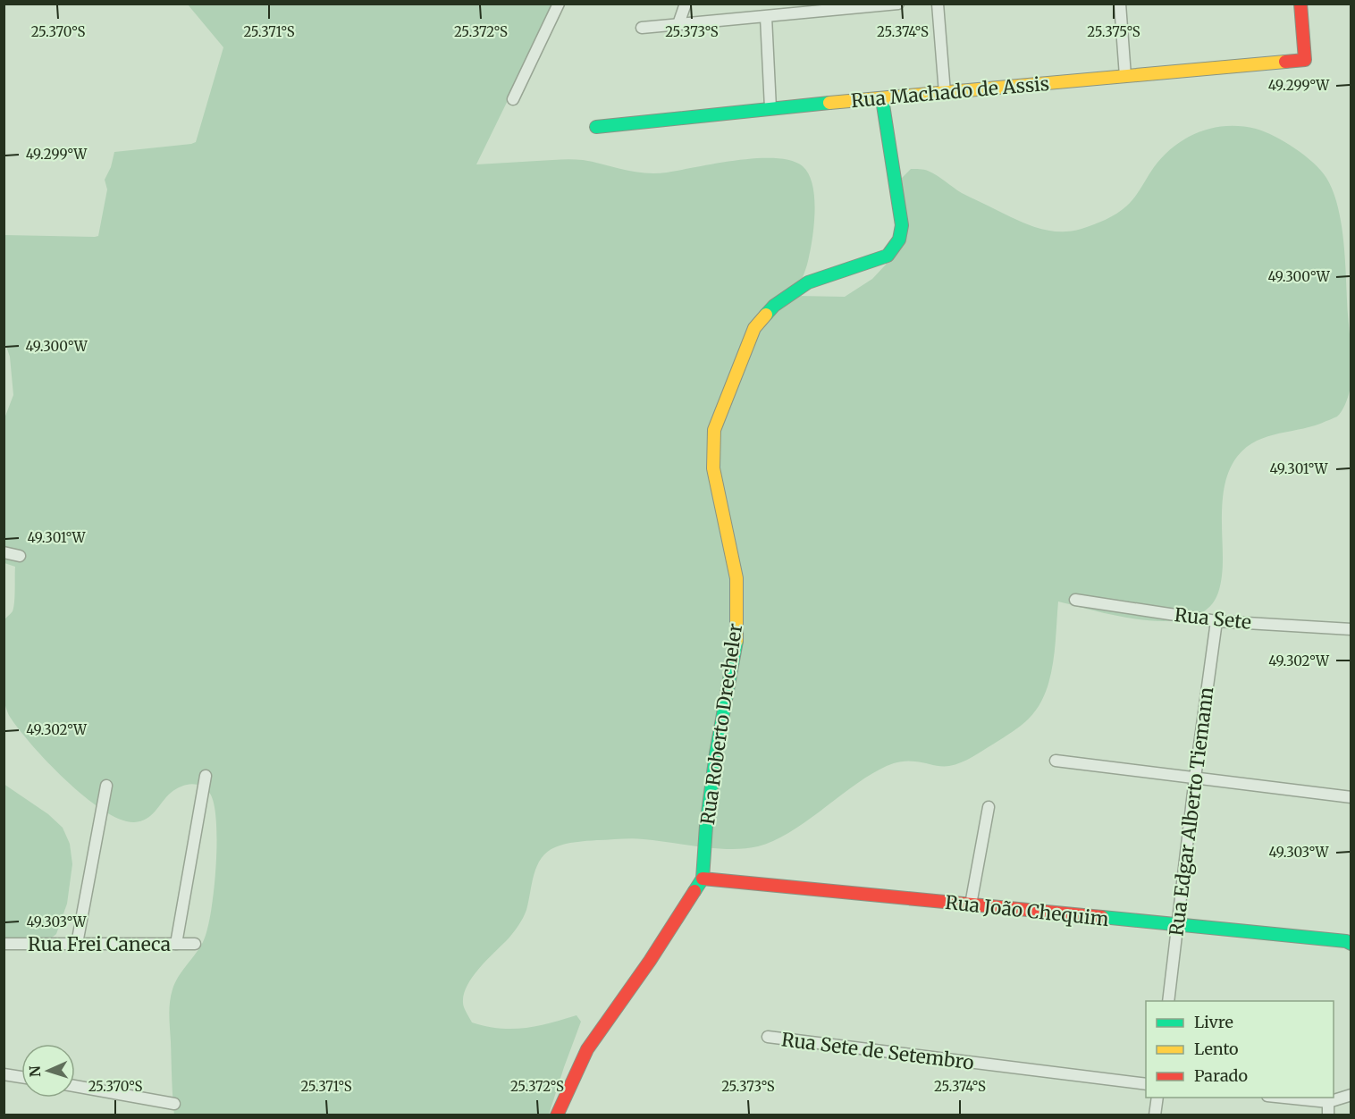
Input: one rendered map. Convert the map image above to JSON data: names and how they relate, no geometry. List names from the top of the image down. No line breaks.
{"streets":{"street":["Rua Machado de Assis","Rua Sete","Rua Roberto Drecheler","Rua Edgar Alberto Tiemann","Rua João Chequim","Rua Frei Caneca","Rua Sete de Setembro"]},"crossings":[["Rua Machado de Assis","Rua Roberto Drecheler"],["Rua Sete","Rua Edgar Alberto Tiemann"],["Rua Roberto Drecheler","Rua João Chequim"],["Rua Edgar Alberto Tiemann","Rua João Chequim"]],"legend":["Livre","Lento","Parado"],"north":"left","coordinates":["25.370°S","25.371°S","25.372°S","25.373°S","25.374°S","25.375°S","49.299°W","49.300°W","49.301°W","49.302°W","49.303°W"]}
